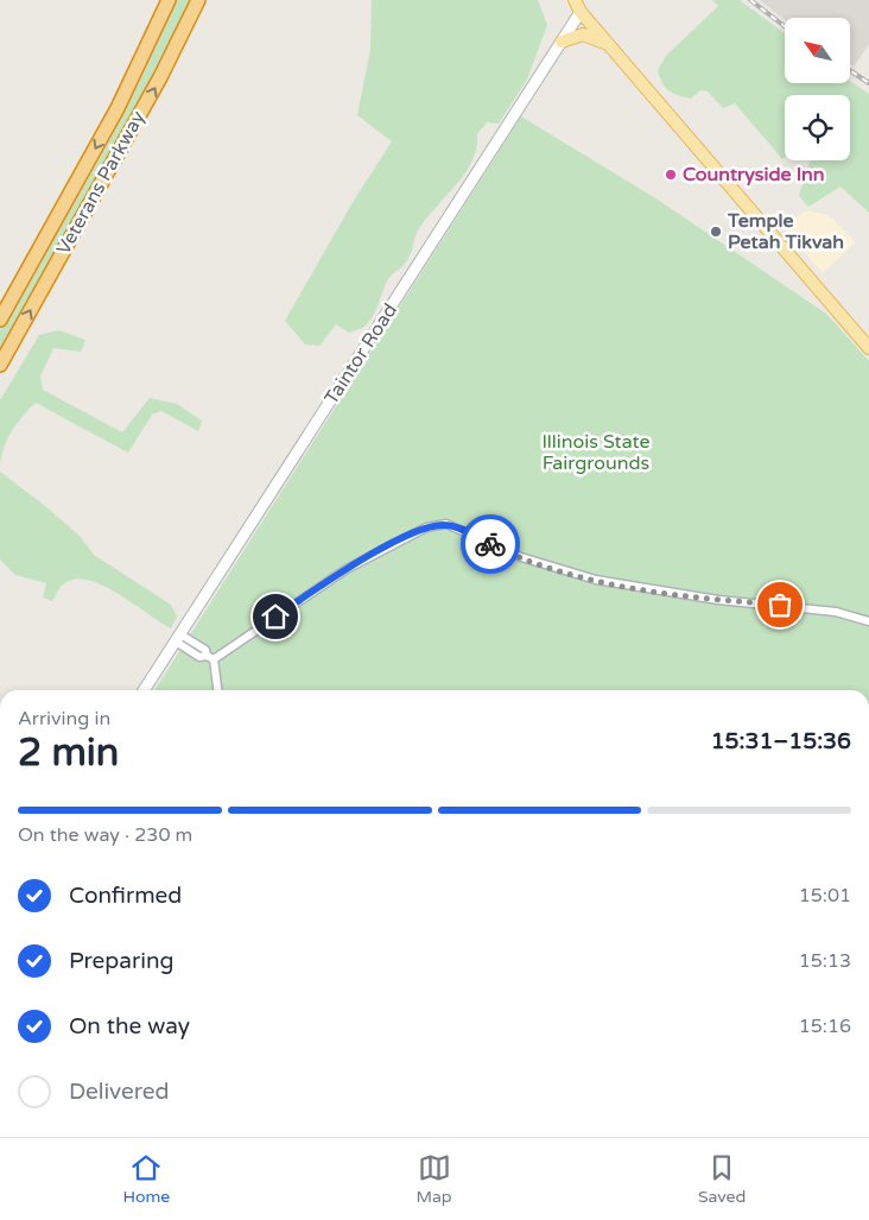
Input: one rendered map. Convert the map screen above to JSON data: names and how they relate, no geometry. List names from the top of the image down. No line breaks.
{"streets":{"highway":["Veterans Parkway"],"main road":["Taintor Road"]},"parks":["Illinois State Fairgrounds"],"places":["Countryside Inn","Temple Petah Tikvah"],"north":"top left","page":{"heading":["2 min","Arriving in","15:31–15:36"],"bar":"On the way · 230 m","list":[["Confirmed","15:01"],["Preparing","15:13"],["On the way","15:16"],"Delivered"],"tabs":["Home","Map","Saved"]}}
